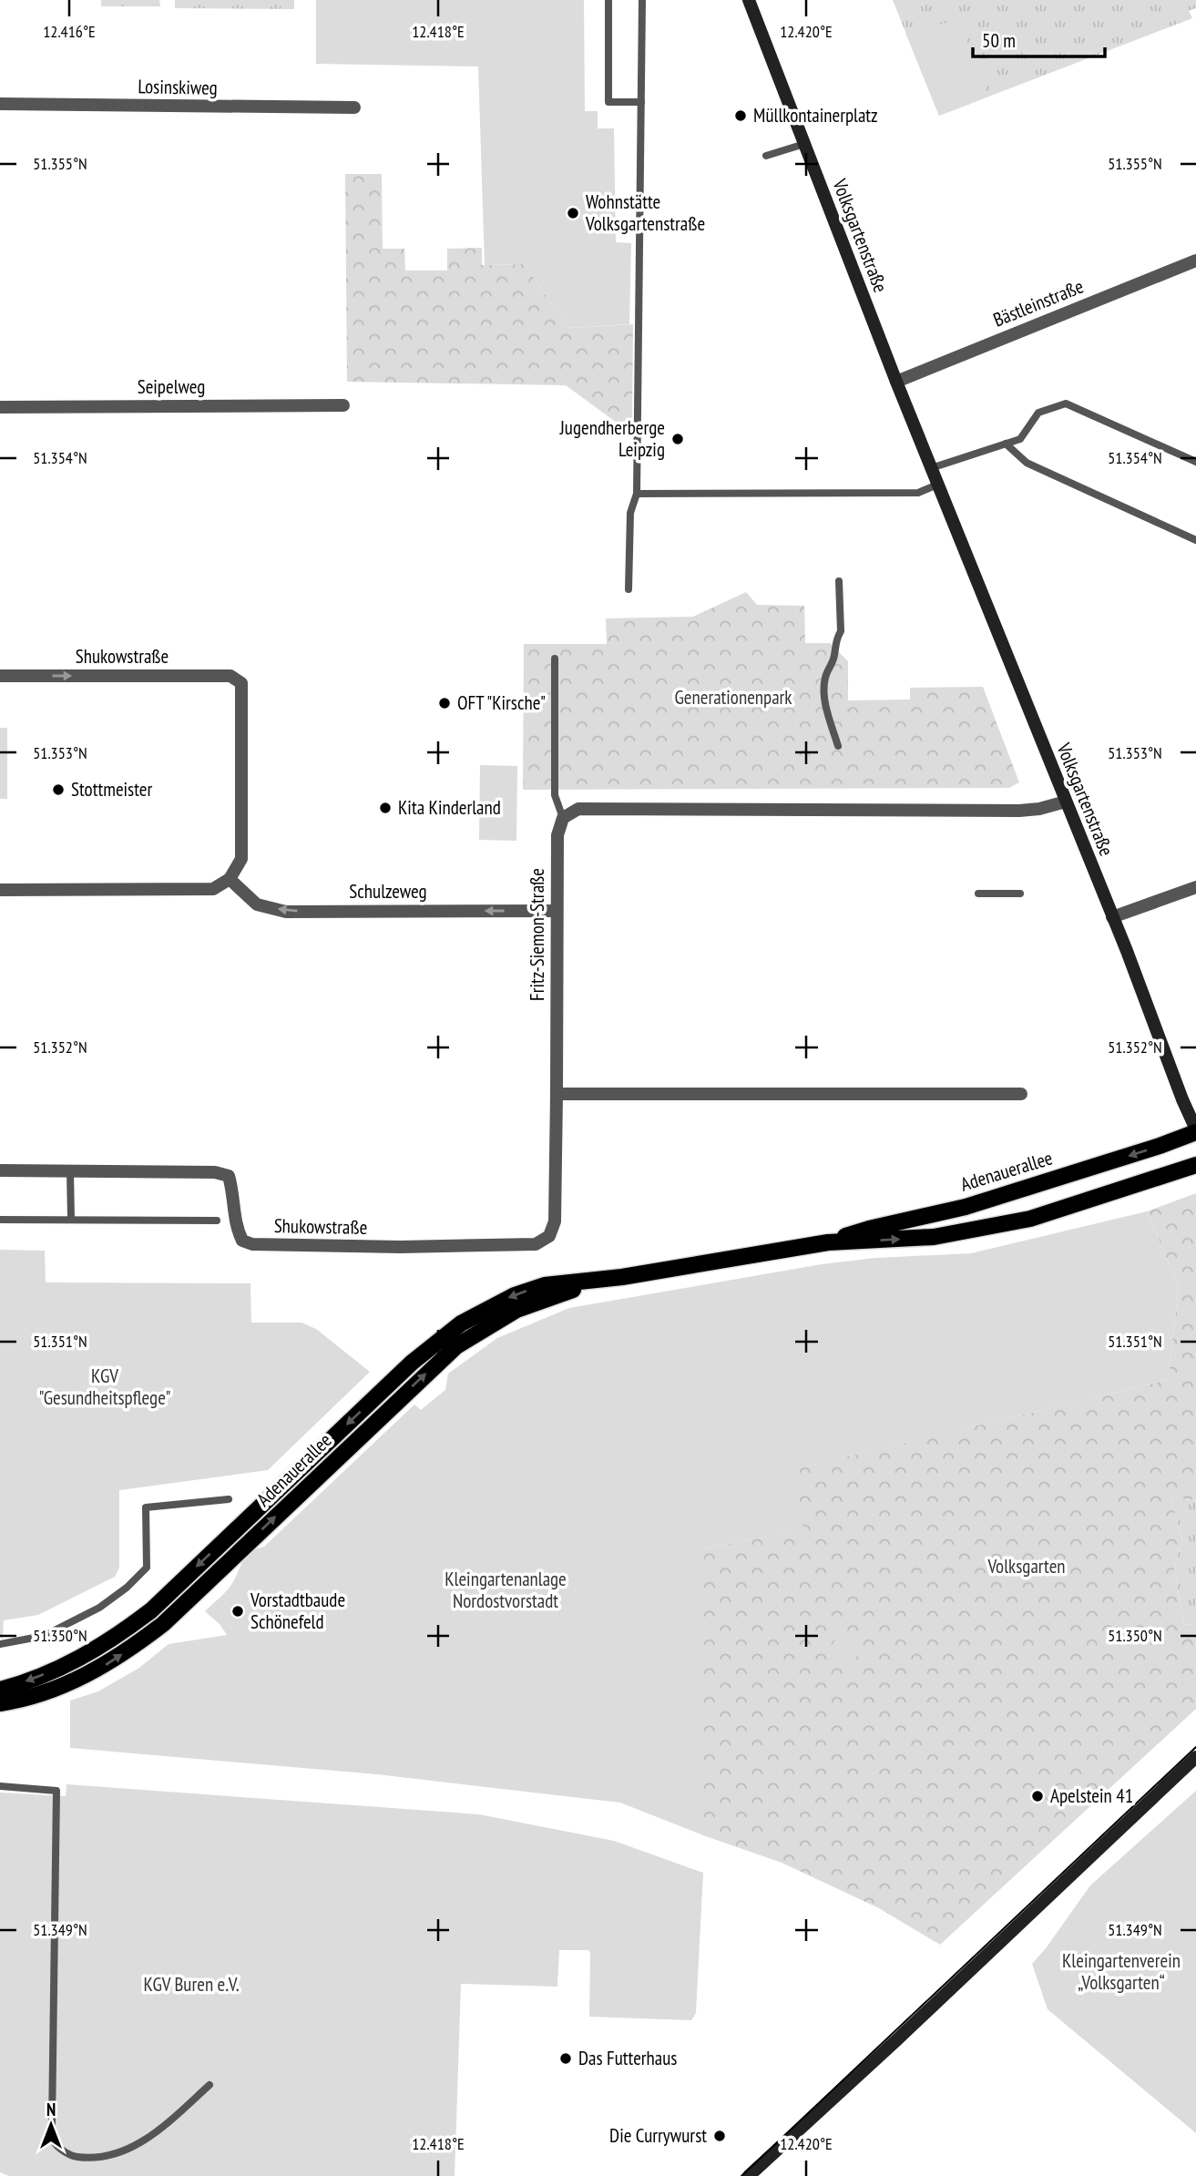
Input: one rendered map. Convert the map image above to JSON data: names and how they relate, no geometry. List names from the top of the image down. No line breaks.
{"streets":{"main road":["Volksgartenstraße","Adenauerallee"],"street":["Losinskiweg","Bästleinstraße","Seipelweg","Shukowstraße","Schulzeweg","Fritz-Siemon-Straße"]},"crossings":[["Volksgartenstraße","Bästleinstraße"],["Volksgartenstraße","Adenauerallee"],["Shukowstraße","Schulzeweg"],["Shukowstraße","Fritz-Siemon-Straße"],["Schulzeweg","Fritz-Siemon-Straße"]],"one_way":["Schulzeweg"],"parks":["Generationenpark","KGV \"Gesundheitspflege\"","Volksgarten","Kleingartenanlage Nordostvorstadt","Kleingartenverein „Volksgarten“","KGV Buren e.V."],"places":["Müllkontainerplatz","Wohnstätte Volksgartenstraße","Jugendherberge Leipzig","OFT \"Kirsche\"","Stottmeister","Kita Kinderland","Vorstadtbaude Schönefeld","Apelstein 41","Das Futterhaus","Die Currywurst"],"scale_bar":"50 m","north":"top","coordinates":["12.416°E","12.418°E","12.420°E","51.355°N","51.354°N","51.353°N","51.352°N","51.351°N","51.350°N","51.349°N"]}
